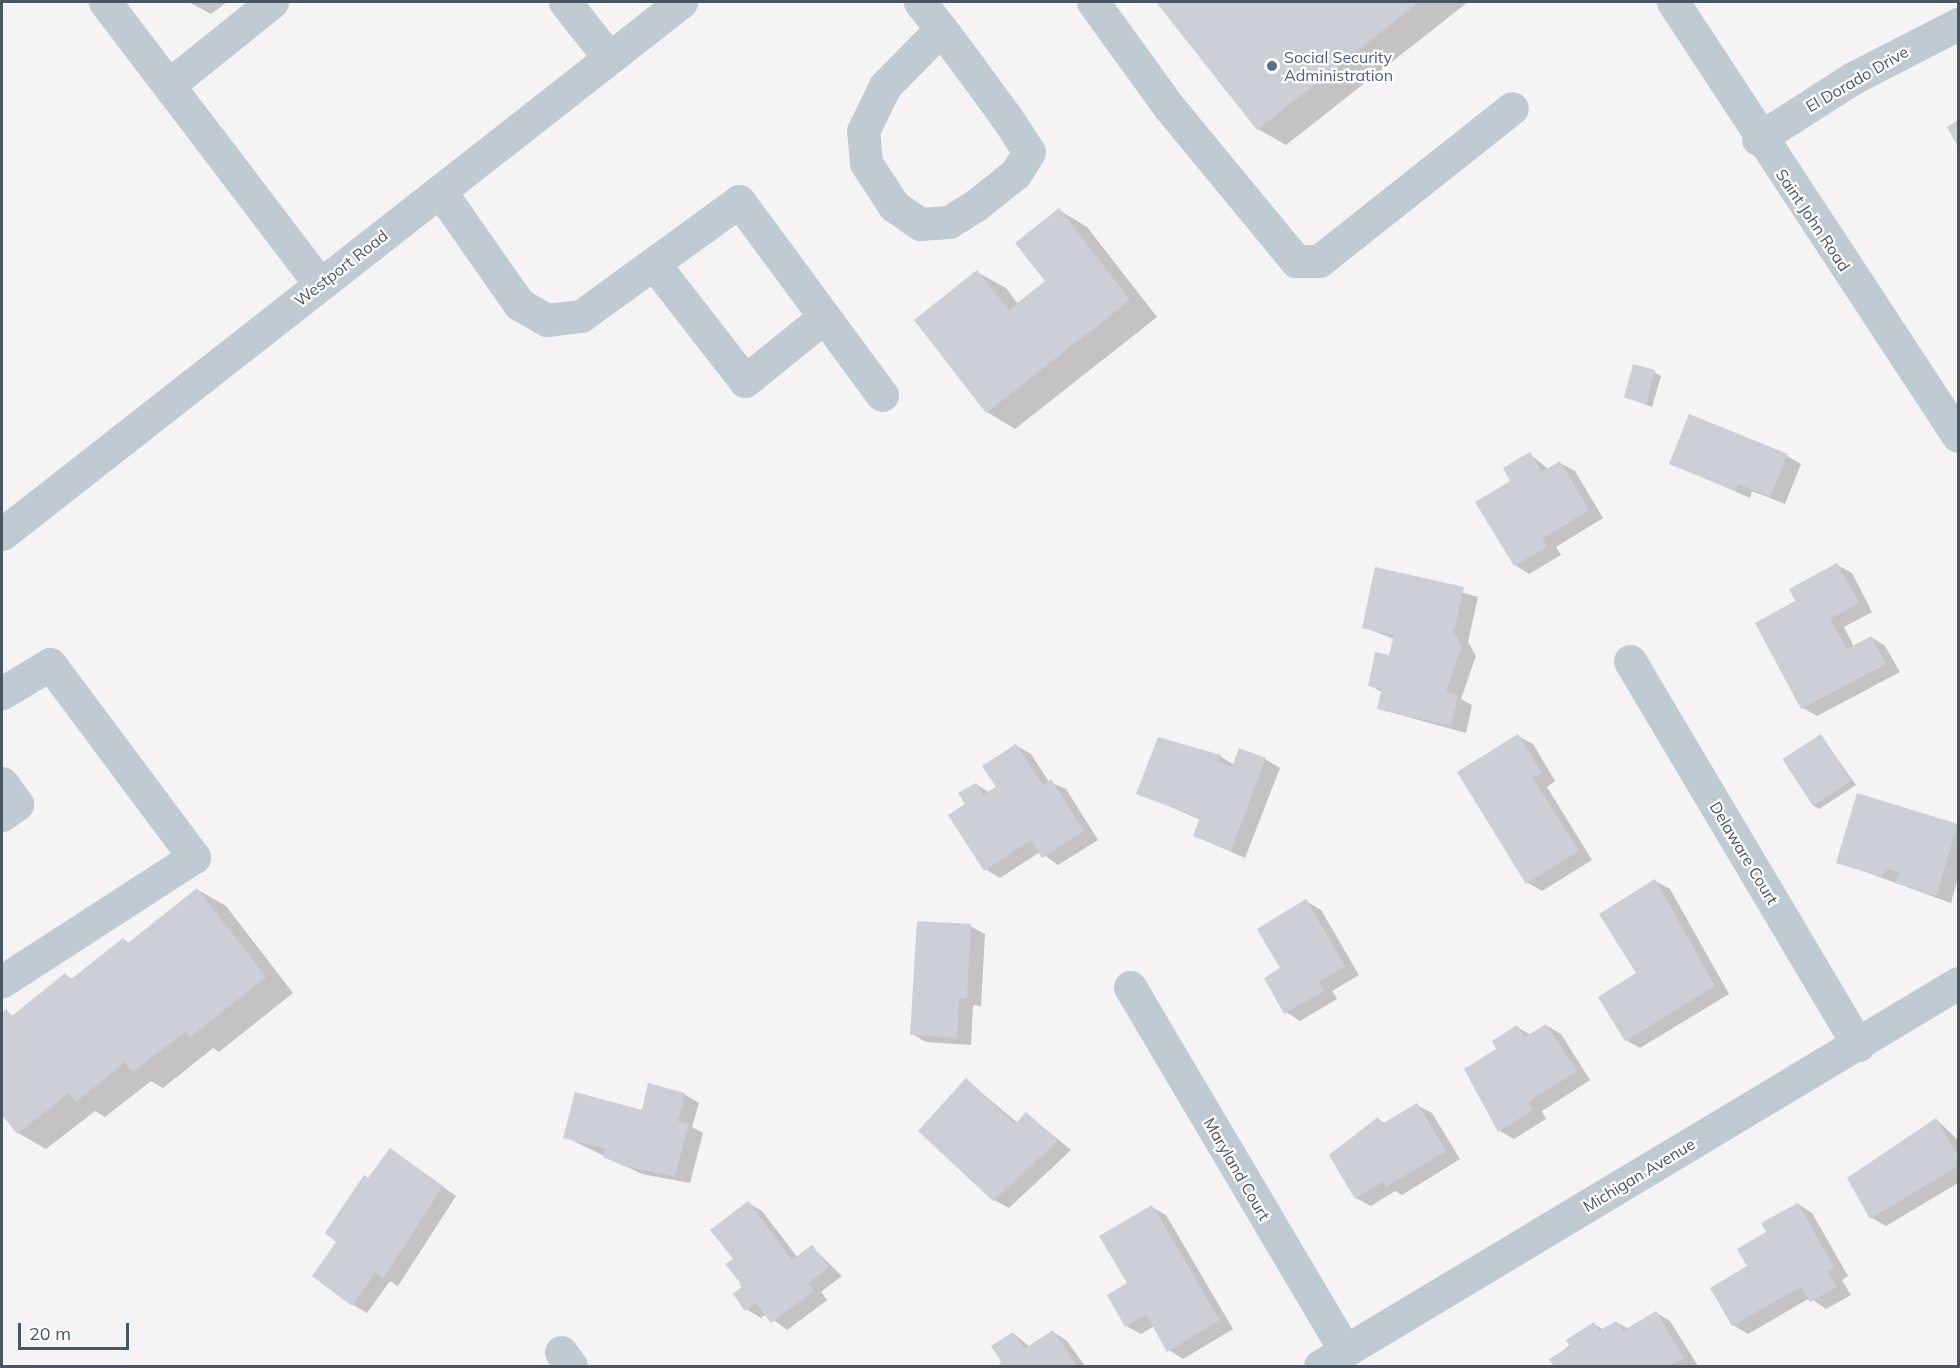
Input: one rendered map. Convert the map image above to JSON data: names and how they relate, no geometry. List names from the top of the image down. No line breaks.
{"streets":{"street":["El Dorado Drive","Saint John Road","Westport Road","Delaware Court","Maryland Court","Michigan Avenue"]},"crossings":[["El Dorado Drive","Saint John Road"],["Delaware Court","Michigan Avenue"],["Maryland Court","Michigan Avenue"]],"places":["Social Security Administration"],"scale_bar":"20 m"}
